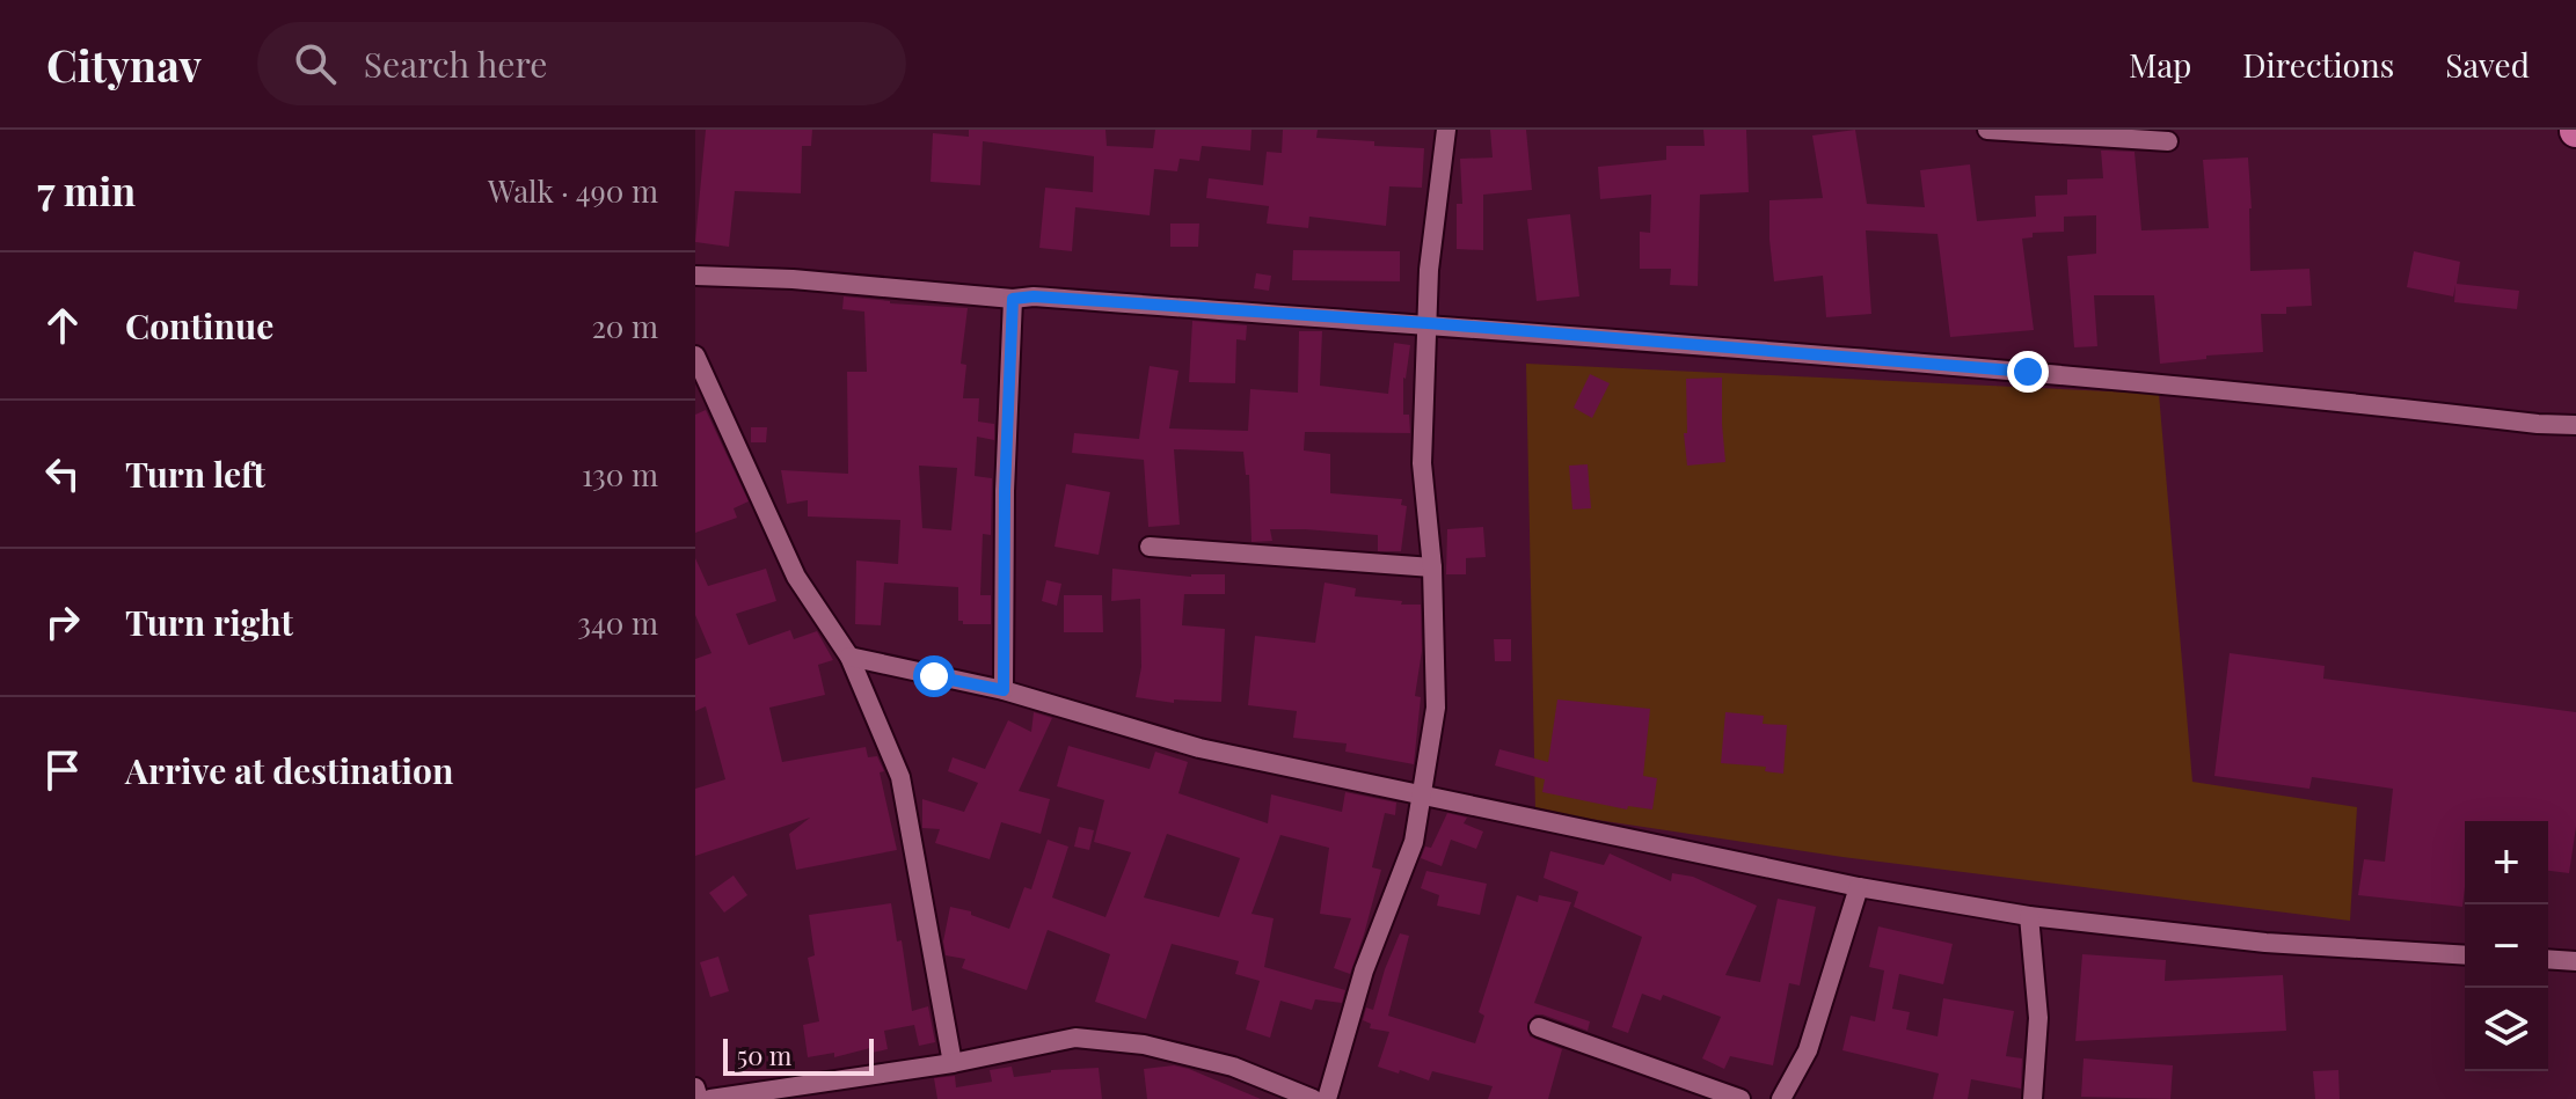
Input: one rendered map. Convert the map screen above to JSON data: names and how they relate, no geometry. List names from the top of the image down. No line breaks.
{"scale_bar":"50 m","page":{"header":"Citynav","search":"Search here","nav":["Map","Directions","Saved"],"heading":["7 min","Walk · 490 m"],"list":[["Continue","20 m"],["Turn left","130 m"],["Turn right","340 m"],"Arrive at destination"],"map_buttons":["+","−"],"scale":"50 m"}}
